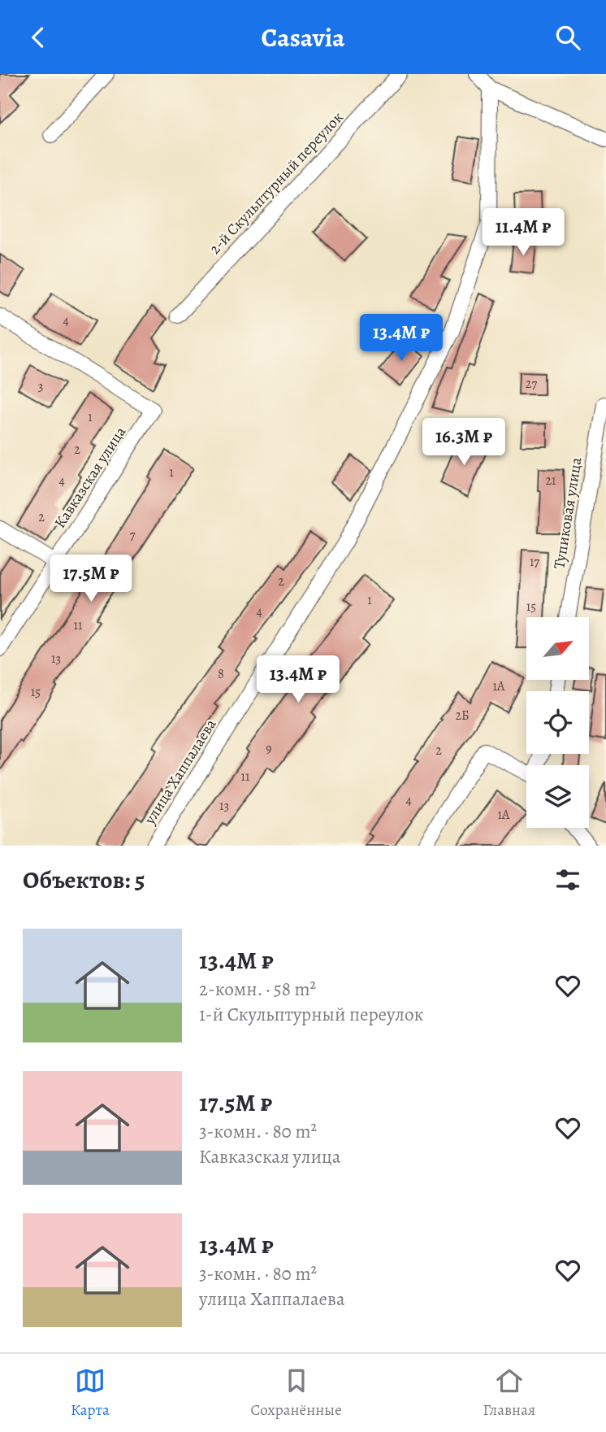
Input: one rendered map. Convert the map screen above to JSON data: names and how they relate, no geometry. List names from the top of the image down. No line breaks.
{"streets":{"street":["2-й Скульптурный переулок","Кавказская улица","Тупиковая улица","улица Хаппалаева"]},"house_numbers":["4","27","3","1","2","1","4","21","2","7","17","2","1","15","4","11","13","8","1А","15","2Б","9","2","11","4","13","1А"],"north":"top right","page":{"header":"Casavia","price":["11.4M ₽","13.4M ₽","16.3M ₽","17.5M ₽","13.4M ₽"],"heading":"Объектов: 5","list":[{"name":"13.4M ₽","note":"2-комн. · 58 m² · 1-й Скульптурный переулок"},{"name":"17.5M ₽","note":"3-комн. · 80 m² · Кавказская улица"},{"name":"13.4M ₽","note":"3-комн. · 80 m² · улица Хаппалаева"}],"tabs":["Карта","Сохранённые","Главная"]}}
